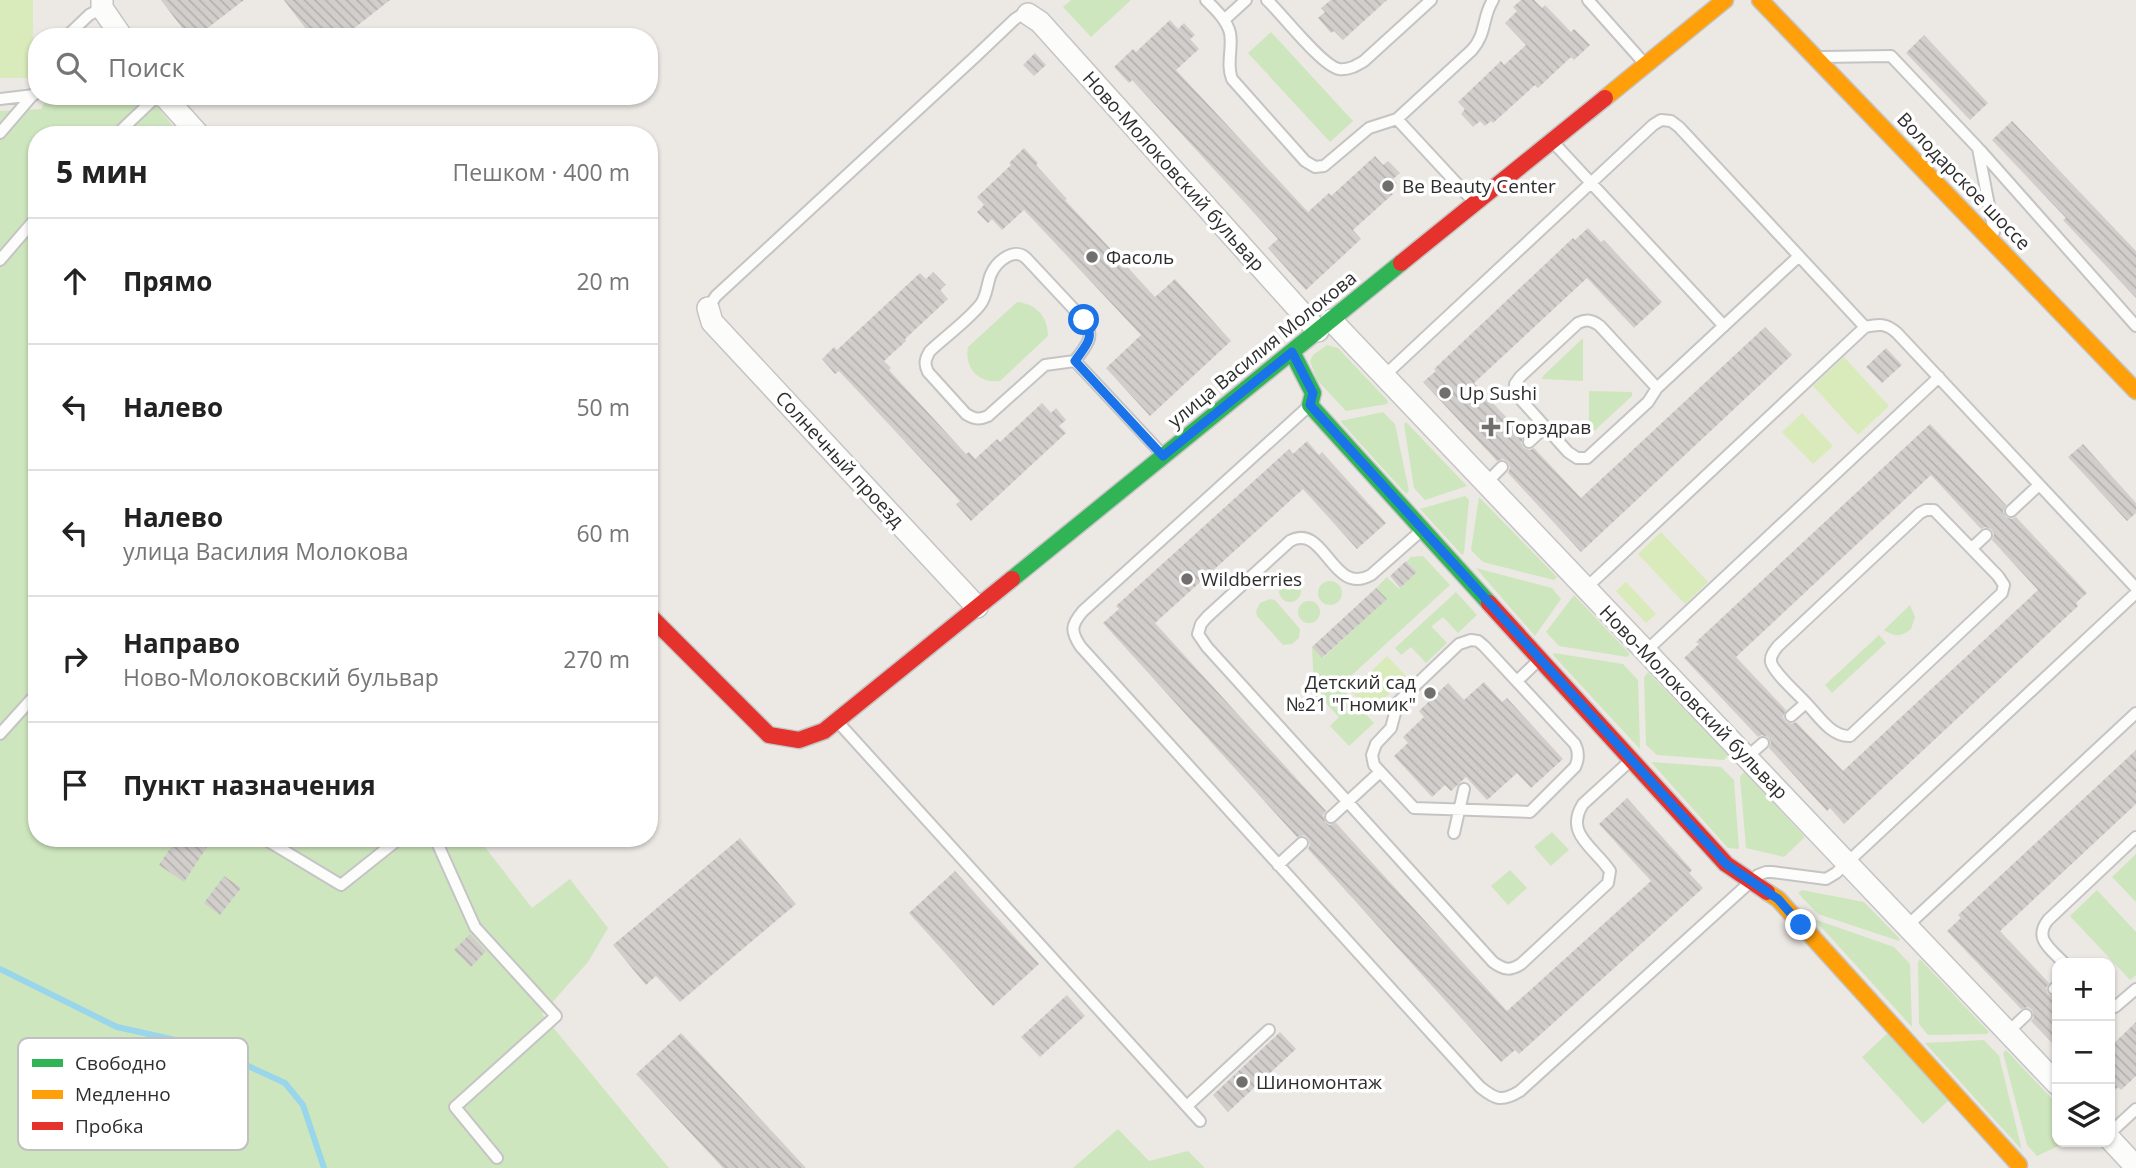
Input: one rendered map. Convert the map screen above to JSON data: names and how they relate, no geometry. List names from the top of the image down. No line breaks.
{"streets":{"street":["Ново-Молоковский бульвар","Володарское шоссе","улица Василия Молокова","Солнечный проезд"]},"crossings":[["Ново-Молоковский бульвар","улица Василия Молокова"],["улица Василия Молокова","Солнечный проезд"]],"places":{"other":["Be Beauty Center","Фасоль","Up Sushi","Wildberries","Детский сад №21 \"Гномик\"","Шиномонтаж"],"health":["Горздрав"]},"legend":["Свободно","Медленно","Пробка"],"page":{"search":"Поиск","heading":["5 мин","Пешком · 400 m"],"list":[["Прямо","20 m"],["Налево","50 m"],["Налево","улица Василия Молокова","60 m"],["Направо","Ново-Молоковский бульвар","270 m"],"Пункт назначения"],"map_buttons":["+","−"]}}
